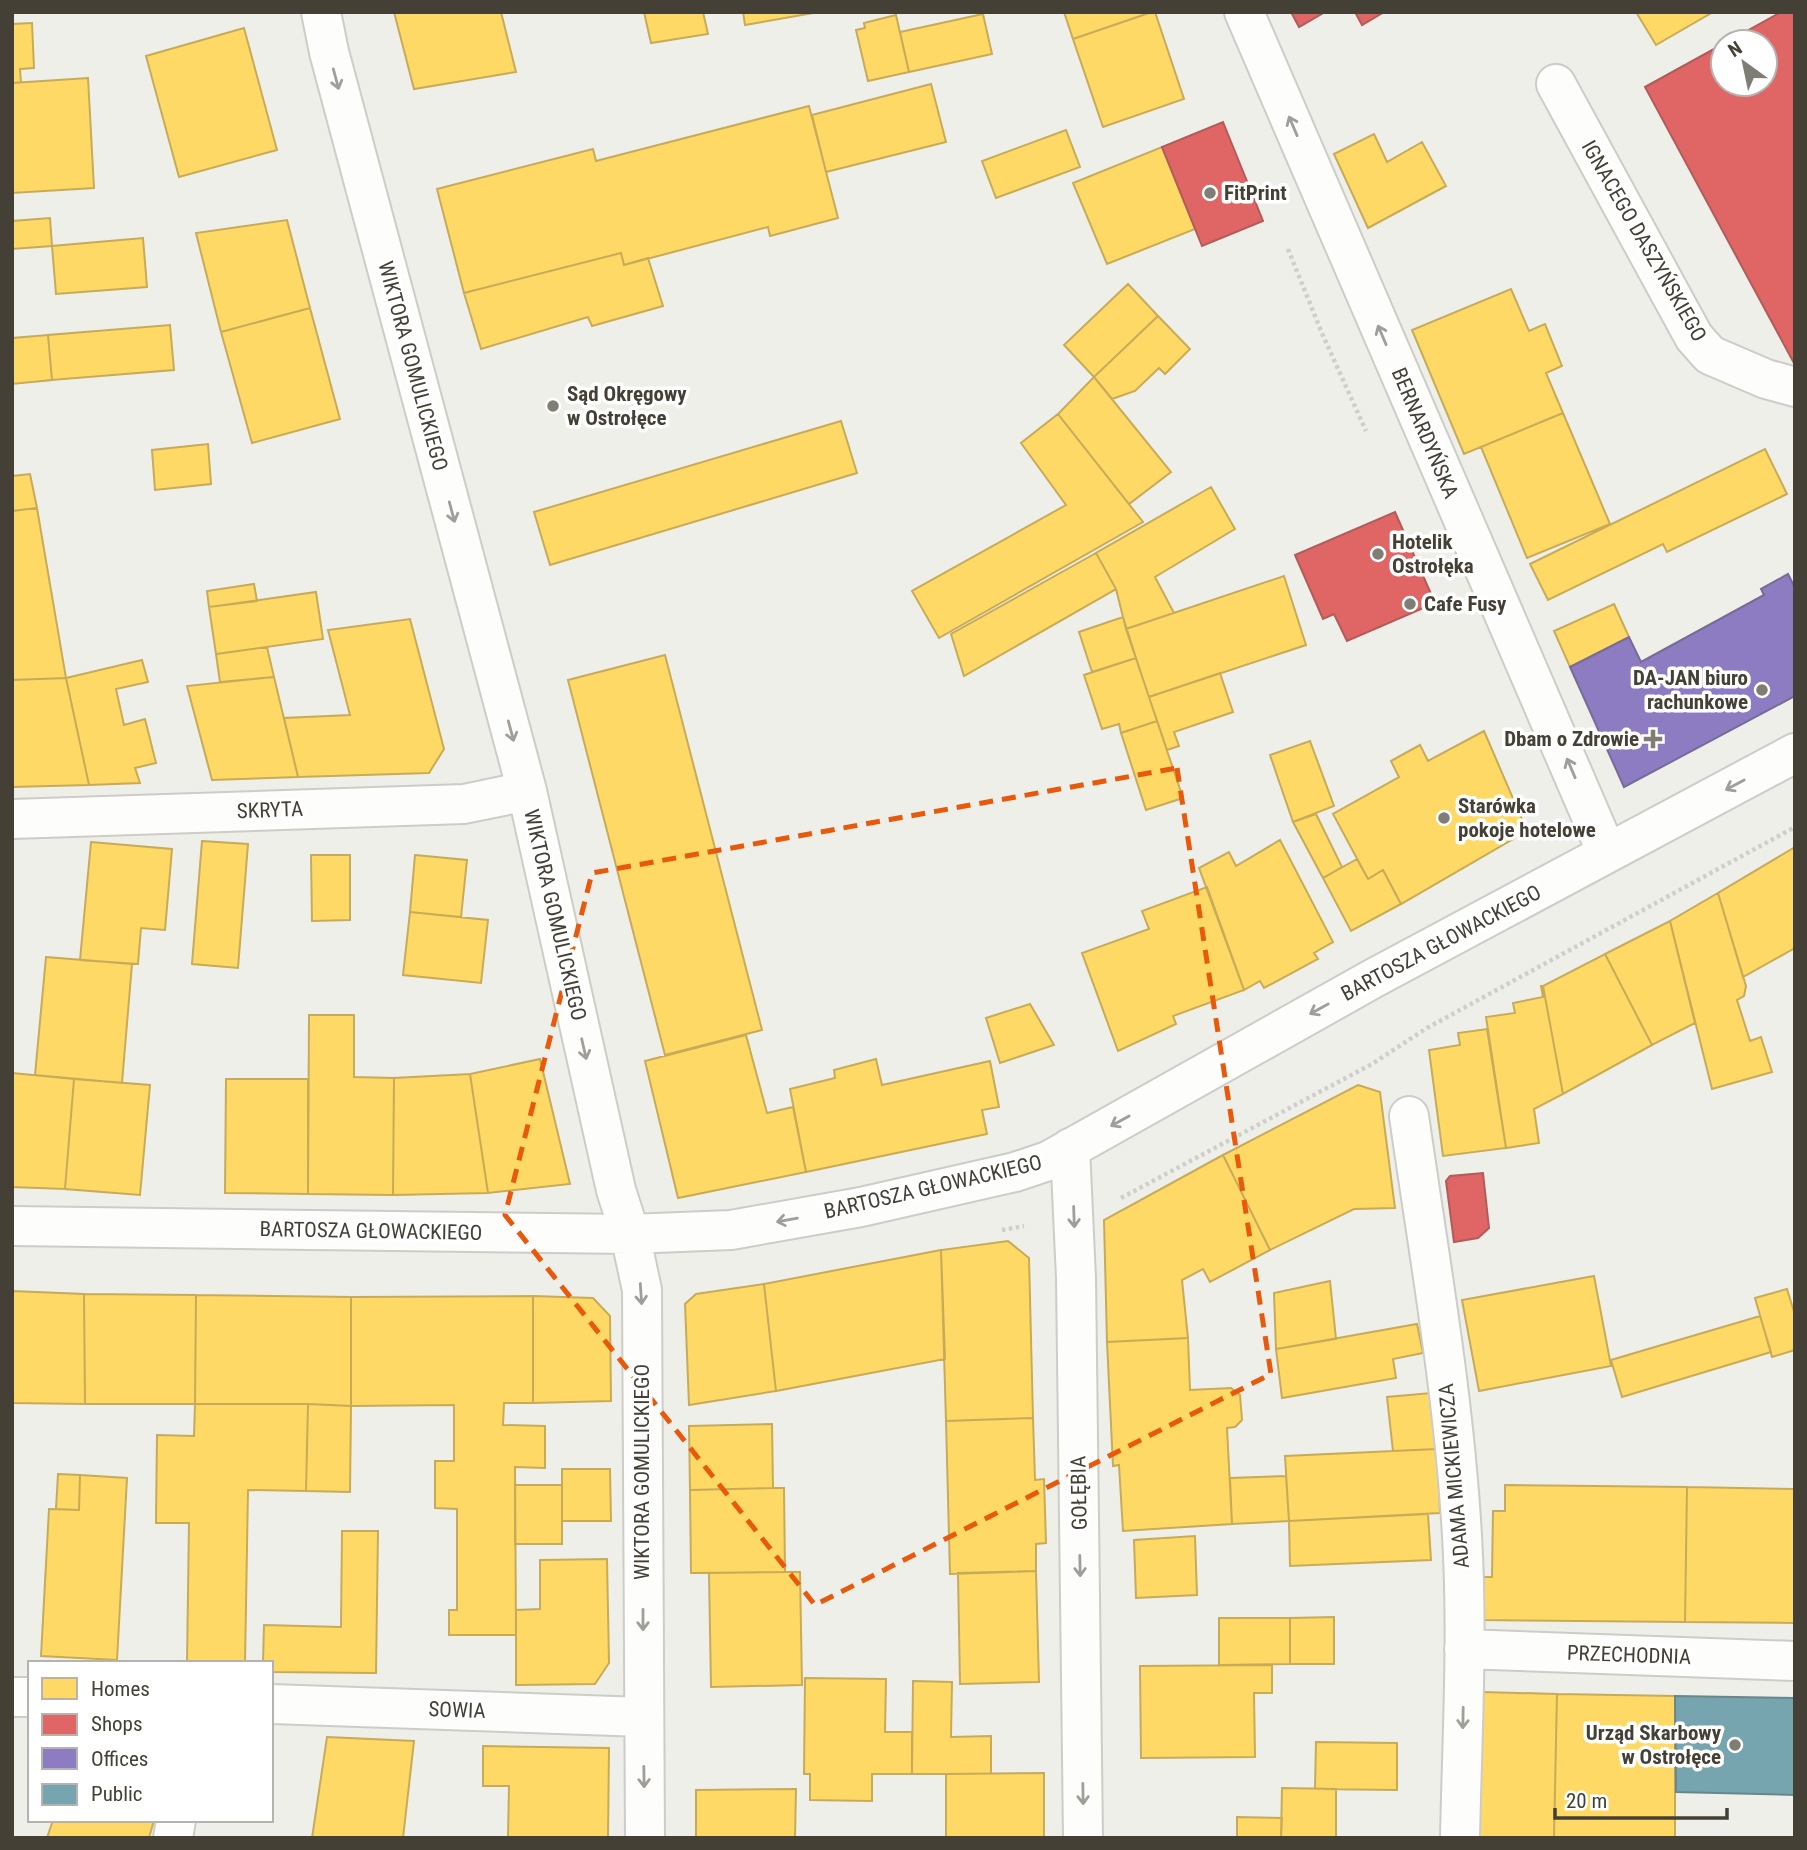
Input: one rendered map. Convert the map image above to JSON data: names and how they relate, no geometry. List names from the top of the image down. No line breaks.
{"streets":{"street":["IGNACEGO DASZYŃSKIEGO","WIKTORA GOMULICKIEGO","BERNARDYŃSKA","SKRYTA","BARTOSZA GŁOWACKIEGO","ADAMA MICKIEWICZA","GOŁĘBIA","PRZECHODNIA","SOWIA"]},"crossings":[["WIKTORA GOMULICKIEGO","SKRYTA"],["WIKTORA GOMULICKIEGO","BARTOSZA GŁOWACKIEGO"],["WIKTORA GOMULICKIEGO","SOWIA"],["BERNARDYŃSKA","BARTOSZA GŁOWACKIEGO"],["BARTOSZA GŁOWACKIEGO","GOŁĘBIA"],["ADAMA MICKIEWICZA","PRZECHODNIA"]],"one_way":["WIKTORA GOMULICKIEGO","BERNARDYŃSKA","BARTOSZA GŁOWACKIEGO","GOŁĘBIA"],"places":{"other":["FitPrint","Sąd Okręgowy w Ostrołęce","Hotelik Ostrołęka","Cafe Fusy","DA-JAN biuro rachunkowe","Starówka pokoje hotelowe","Urząd Skarbowy w Ostrołęce"],"health":["Dbam o Zdrowie"]},"legend":["Homes","Shops","Offices","Public"],"scale_bar":"20 m","north":"top left"}
